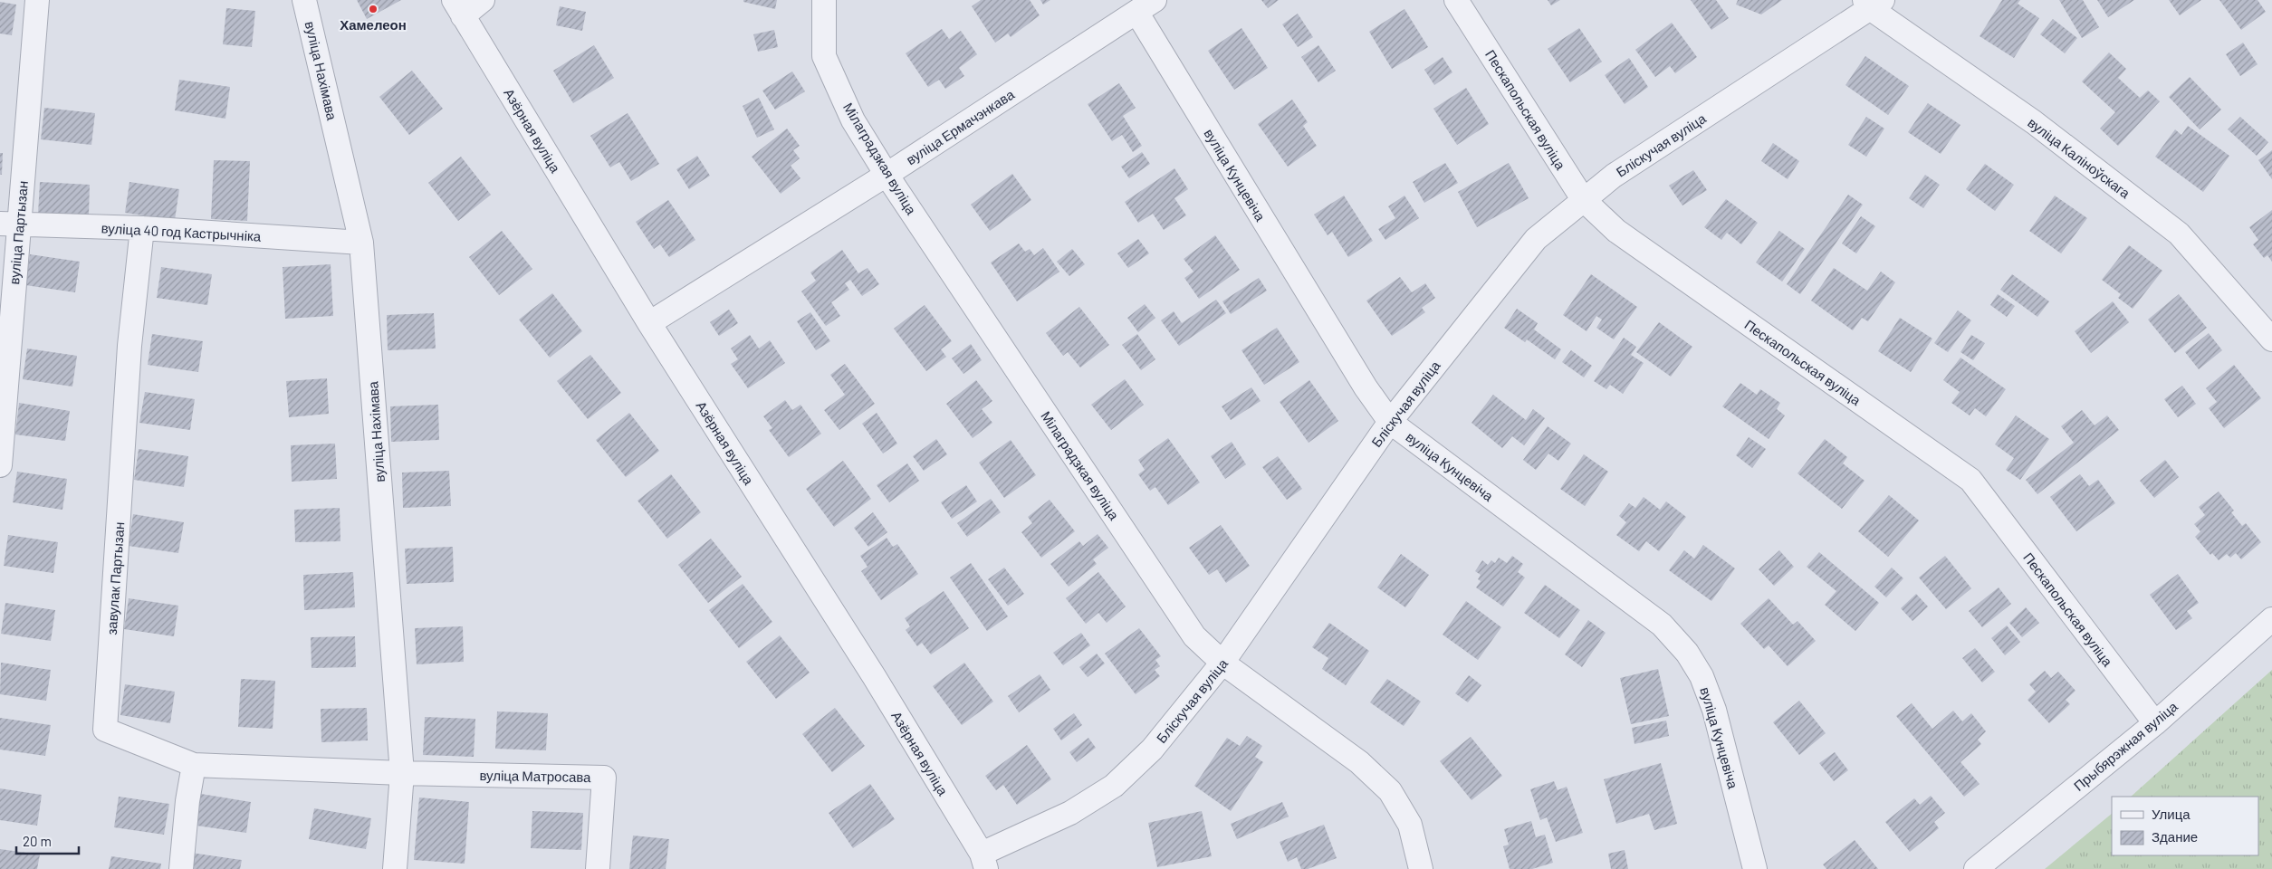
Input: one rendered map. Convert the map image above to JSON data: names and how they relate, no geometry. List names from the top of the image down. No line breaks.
{"streets":{"street":["вуліца Нахімава","Пескапольская вуліца","вуліца Ермачэнкава","Азёрная вуліца","Бліскучая вуліца","вуліца Каліноўскага","Мілаградзкая вуліца","вуліца Кунцевіча","вуліца 40 год Кастрычніка","вуліца Партызан","завулак Партызан","Прыбярэжная вуліца","вуліца Матросава"]},"crossings":[["вуліца Нахімава","вуліца 40 год Кастрычніка"],["вуліца Нахімава","вуліца Матросава"],["Пескапольская вуліца","Бліскучая вуліца"],["Пескапольская вуліца","Прыбярэжная вуліца"],["вуліца Ермачэнкава","Азёрная вуліца"],["вуліца Ермачэнкава","Мілаградзкая вуліца"],["вуліца Ермачэнкава","вуліца Кунцевіча"],["Азёрная вуліца","Бліскучая вуліца"],["Бліскучая вуліца","вуліца Каліноўскага"],["Бліскучая вуліца","Мілаградзкая вуліца"],["Бліскучая вуліца","вуліца Кунцевіча"],["вуліца 40 год Кастрычніка","вуліца Партызан"],["вуліца 40 год Кастрычніка","завулак Партызан"]],"places":["Хамелеон"],"legend":["Улица","Здание"],"scale_bar":"20 m"}
